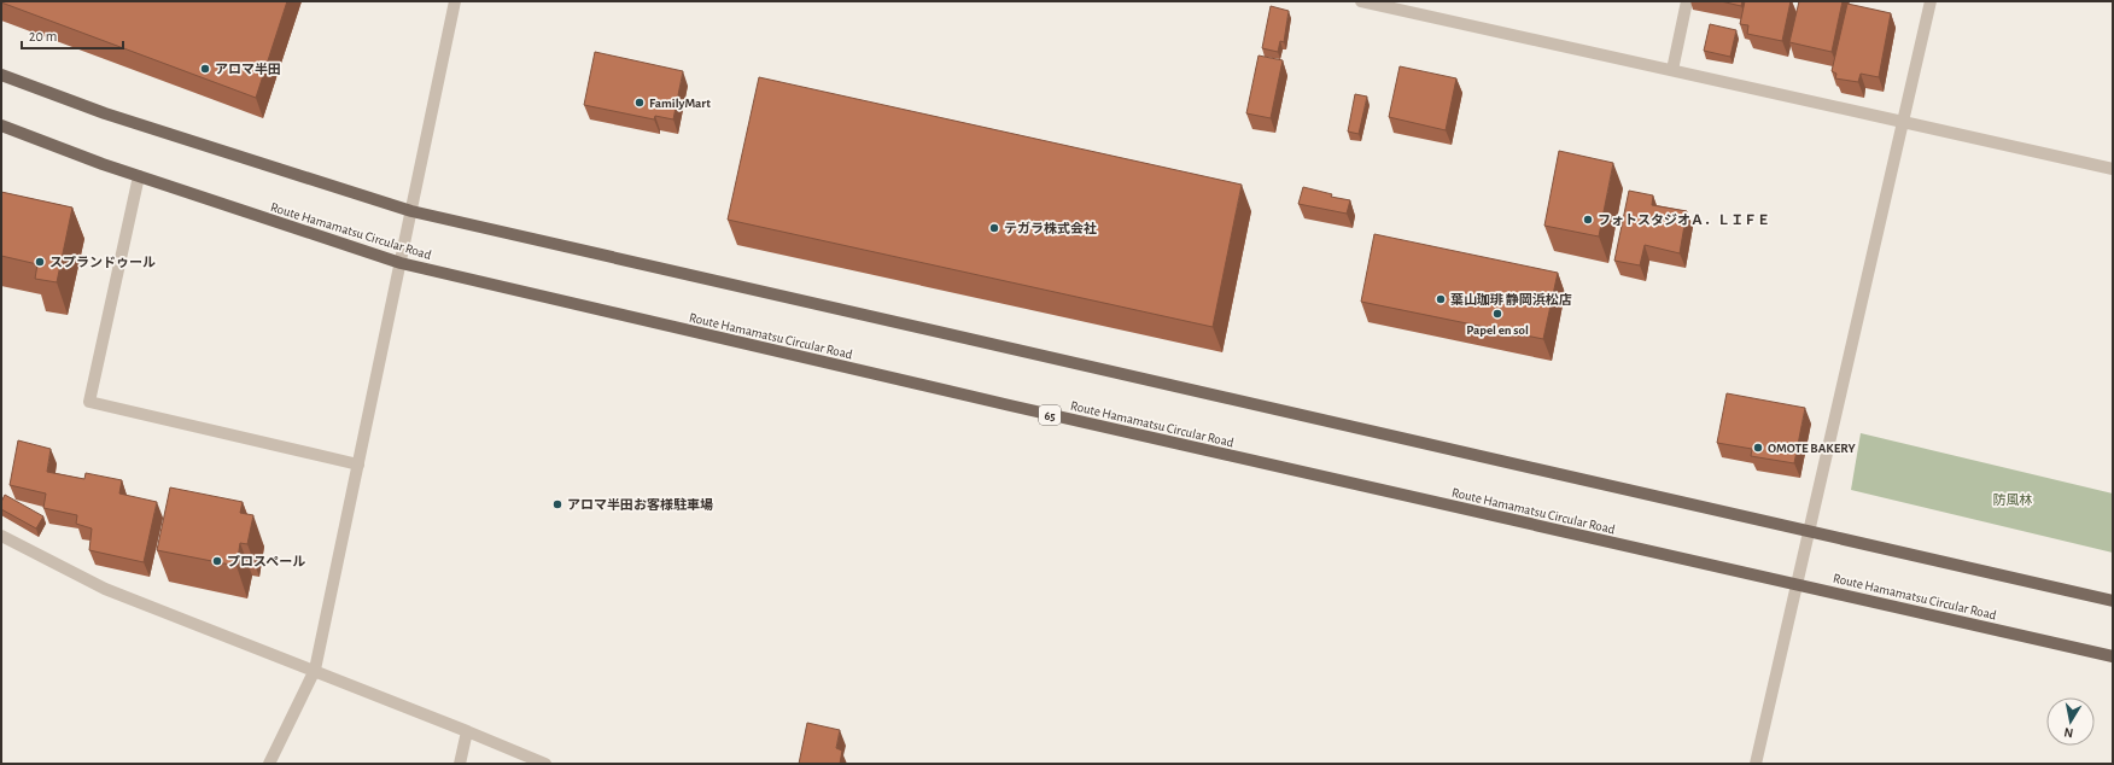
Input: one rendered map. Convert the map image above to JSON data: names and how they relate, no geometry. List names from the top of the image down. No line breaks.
{"streets":{"main road":["Route Hamamatsu Circular Road","65"]},"parks":["防風林"],"places":["アロマ半田","FamilyMart","フォトスタジオＡ．ＬＩＦＥ","テガラ株式会社","スプランドゥール","葉山珈琲 静岡浜松店","Papel en sol","OMOTE BAKERY","アロマ半田お客様駐車場","プロスペール"],"scale_bar":"20 m","north":"bottom"}
